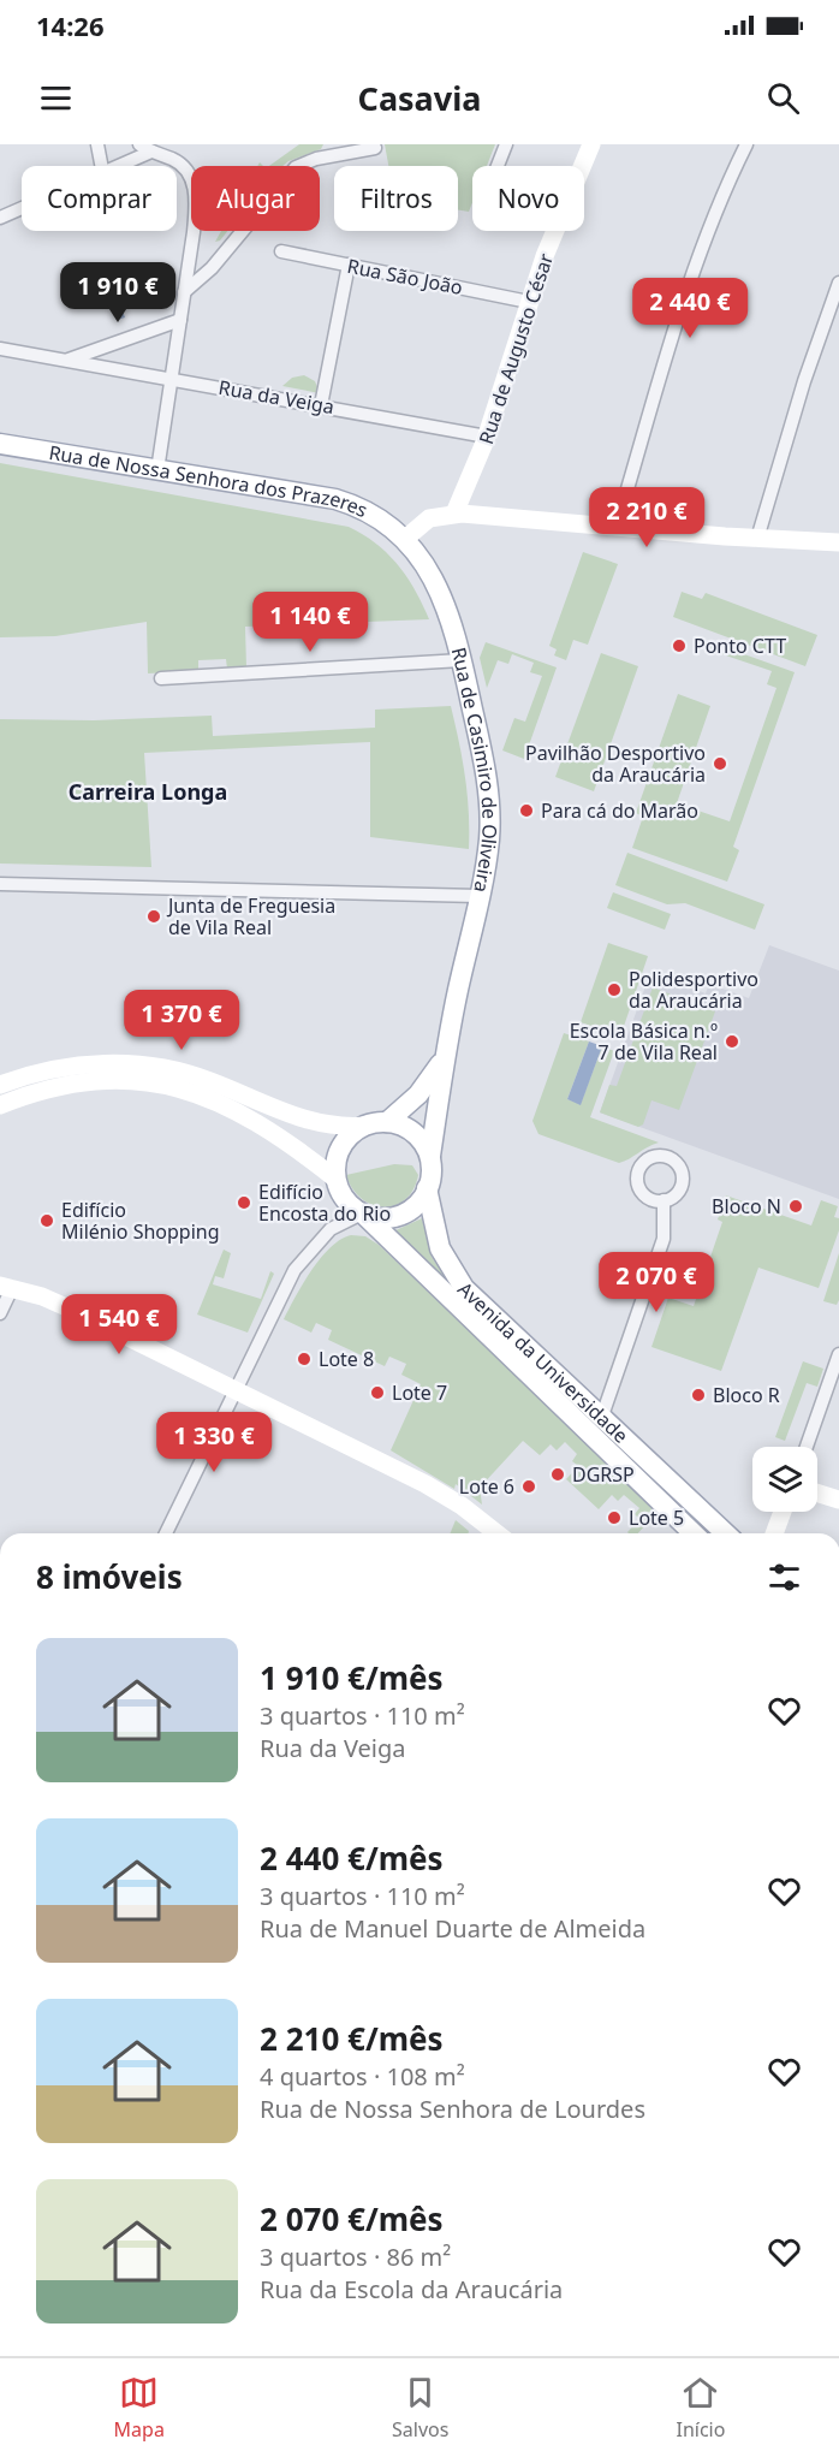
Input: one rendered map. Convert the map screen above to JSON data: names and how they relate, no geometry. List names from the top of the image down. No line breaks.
{"streets":{"main road":["Rua de Nossa Senhora dos Prazeres","Rua de Casimiro de Oliveira","Avenida da Universidade"],"street":["Rua São João","Rua de Augusto César","Rua da Veiga"]},"crossings":[["Rua São João","Rua de Augusto César"],["Rua de Augusto César","Rua da Veiga"],["Rua de Nossa Senhora dos Prazeres","Rua de Casimiro de Oliveira"]],"districts":["Carreira Longa"],"places":["Ponto CTT","Pavilhão Desportivo da Araucária","Para cá do Marão","Junta de Freguesia de Vila Real","Polidesportivo da Araucária","Escola Básica n.º 7 de Vila Real","Edifício Encosta do Rio","Bloco N","Edifício Milénio Shopping","Lote 8","Lote 7","Bloco R","DGRSP","Lote 6","Lote 5"],"page":{"status":"14:26","header":"Casavia","chip":["Comprar","Alugar","Filtros","Novo"],"price":["1 910 €","2 440 €","2 210 €","1 140 €","1 370 €","2 070 €","1 540 €","1 330 €"],"heading":"8 imóveis","list":[{"name":"1 910 €/mês","note":"3 quartos · 110 m² · Rua da Veiga"},{"name":"2 440 €/mês","note":"3 quartos · 110 m² · Rua de Manuel Duarte de Almeida"},{"name":"2 210 €/mês","note":"4 quartos · 108 m² · Rua de Nossa Senhora de Lourdes"},{"name":"2 070 €/mês","note":"3 quartos · 86 m² · Rua da Escola da Araucária"}],"tabs":["Mapa","Salvos","Início"]}}
